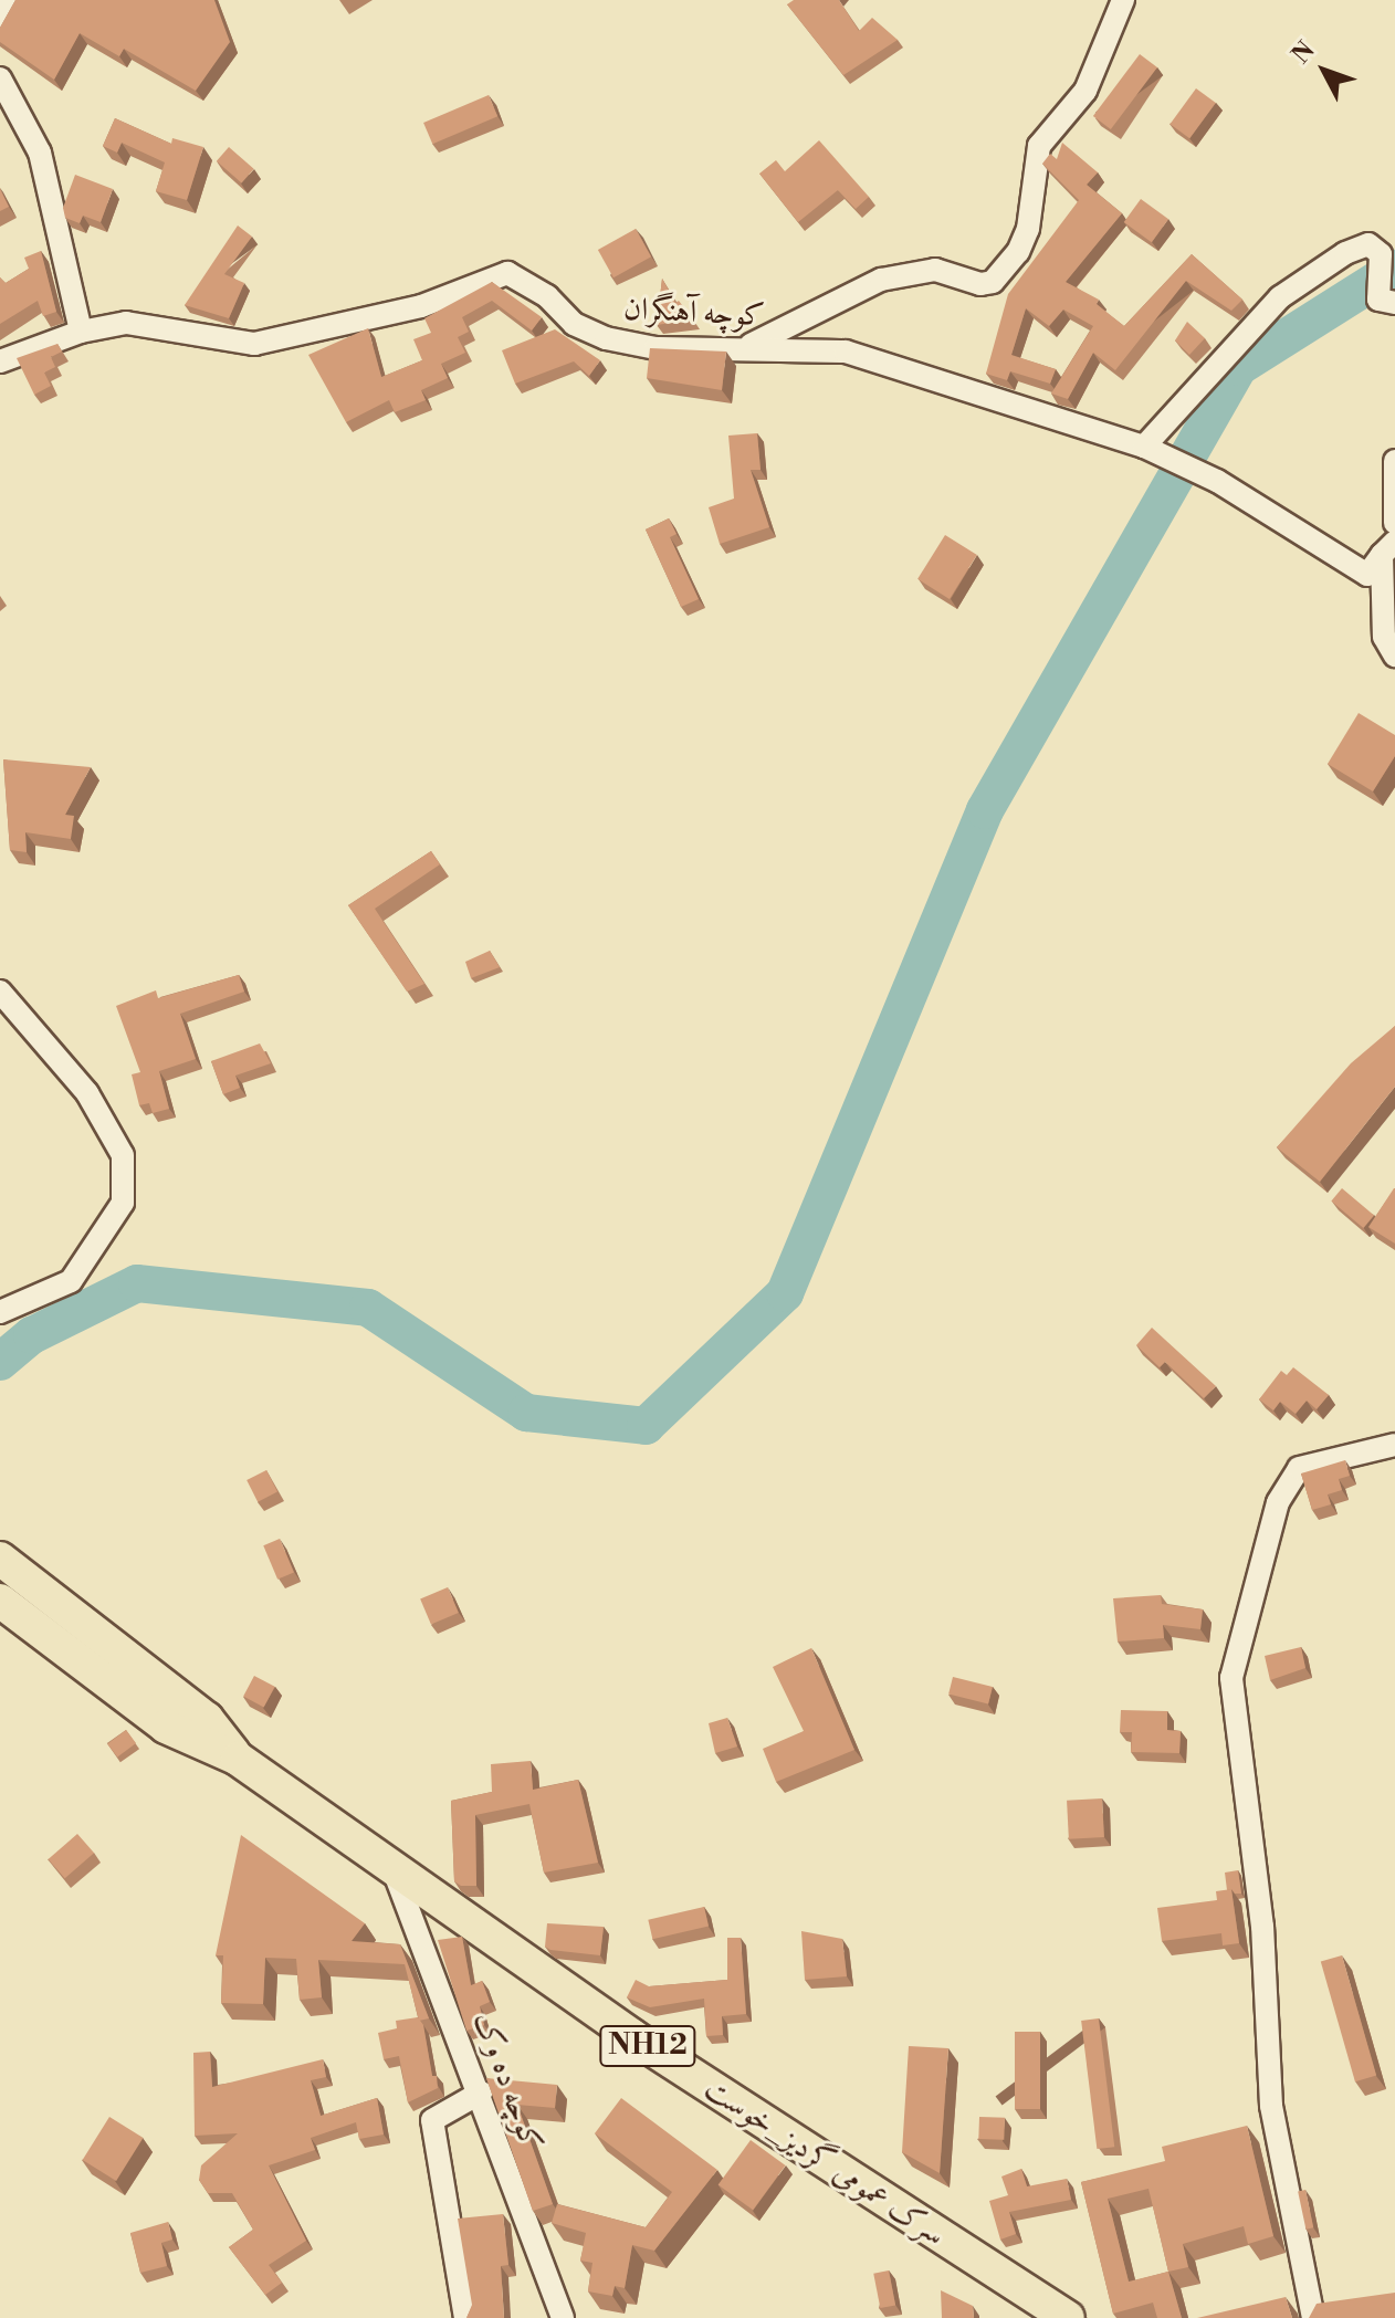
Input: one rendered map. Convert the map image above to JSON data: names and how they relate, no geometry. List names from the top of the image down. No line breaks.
{"streets":{"highway":["NH12","سرک عمومی گردیز_خوست"],"street":["کوچه آهنگران","کوچه ده وک"]},"crossings":[["کوچه ده وک","سرک عمومی گردیز_خوست"]],"north":"top left"}
